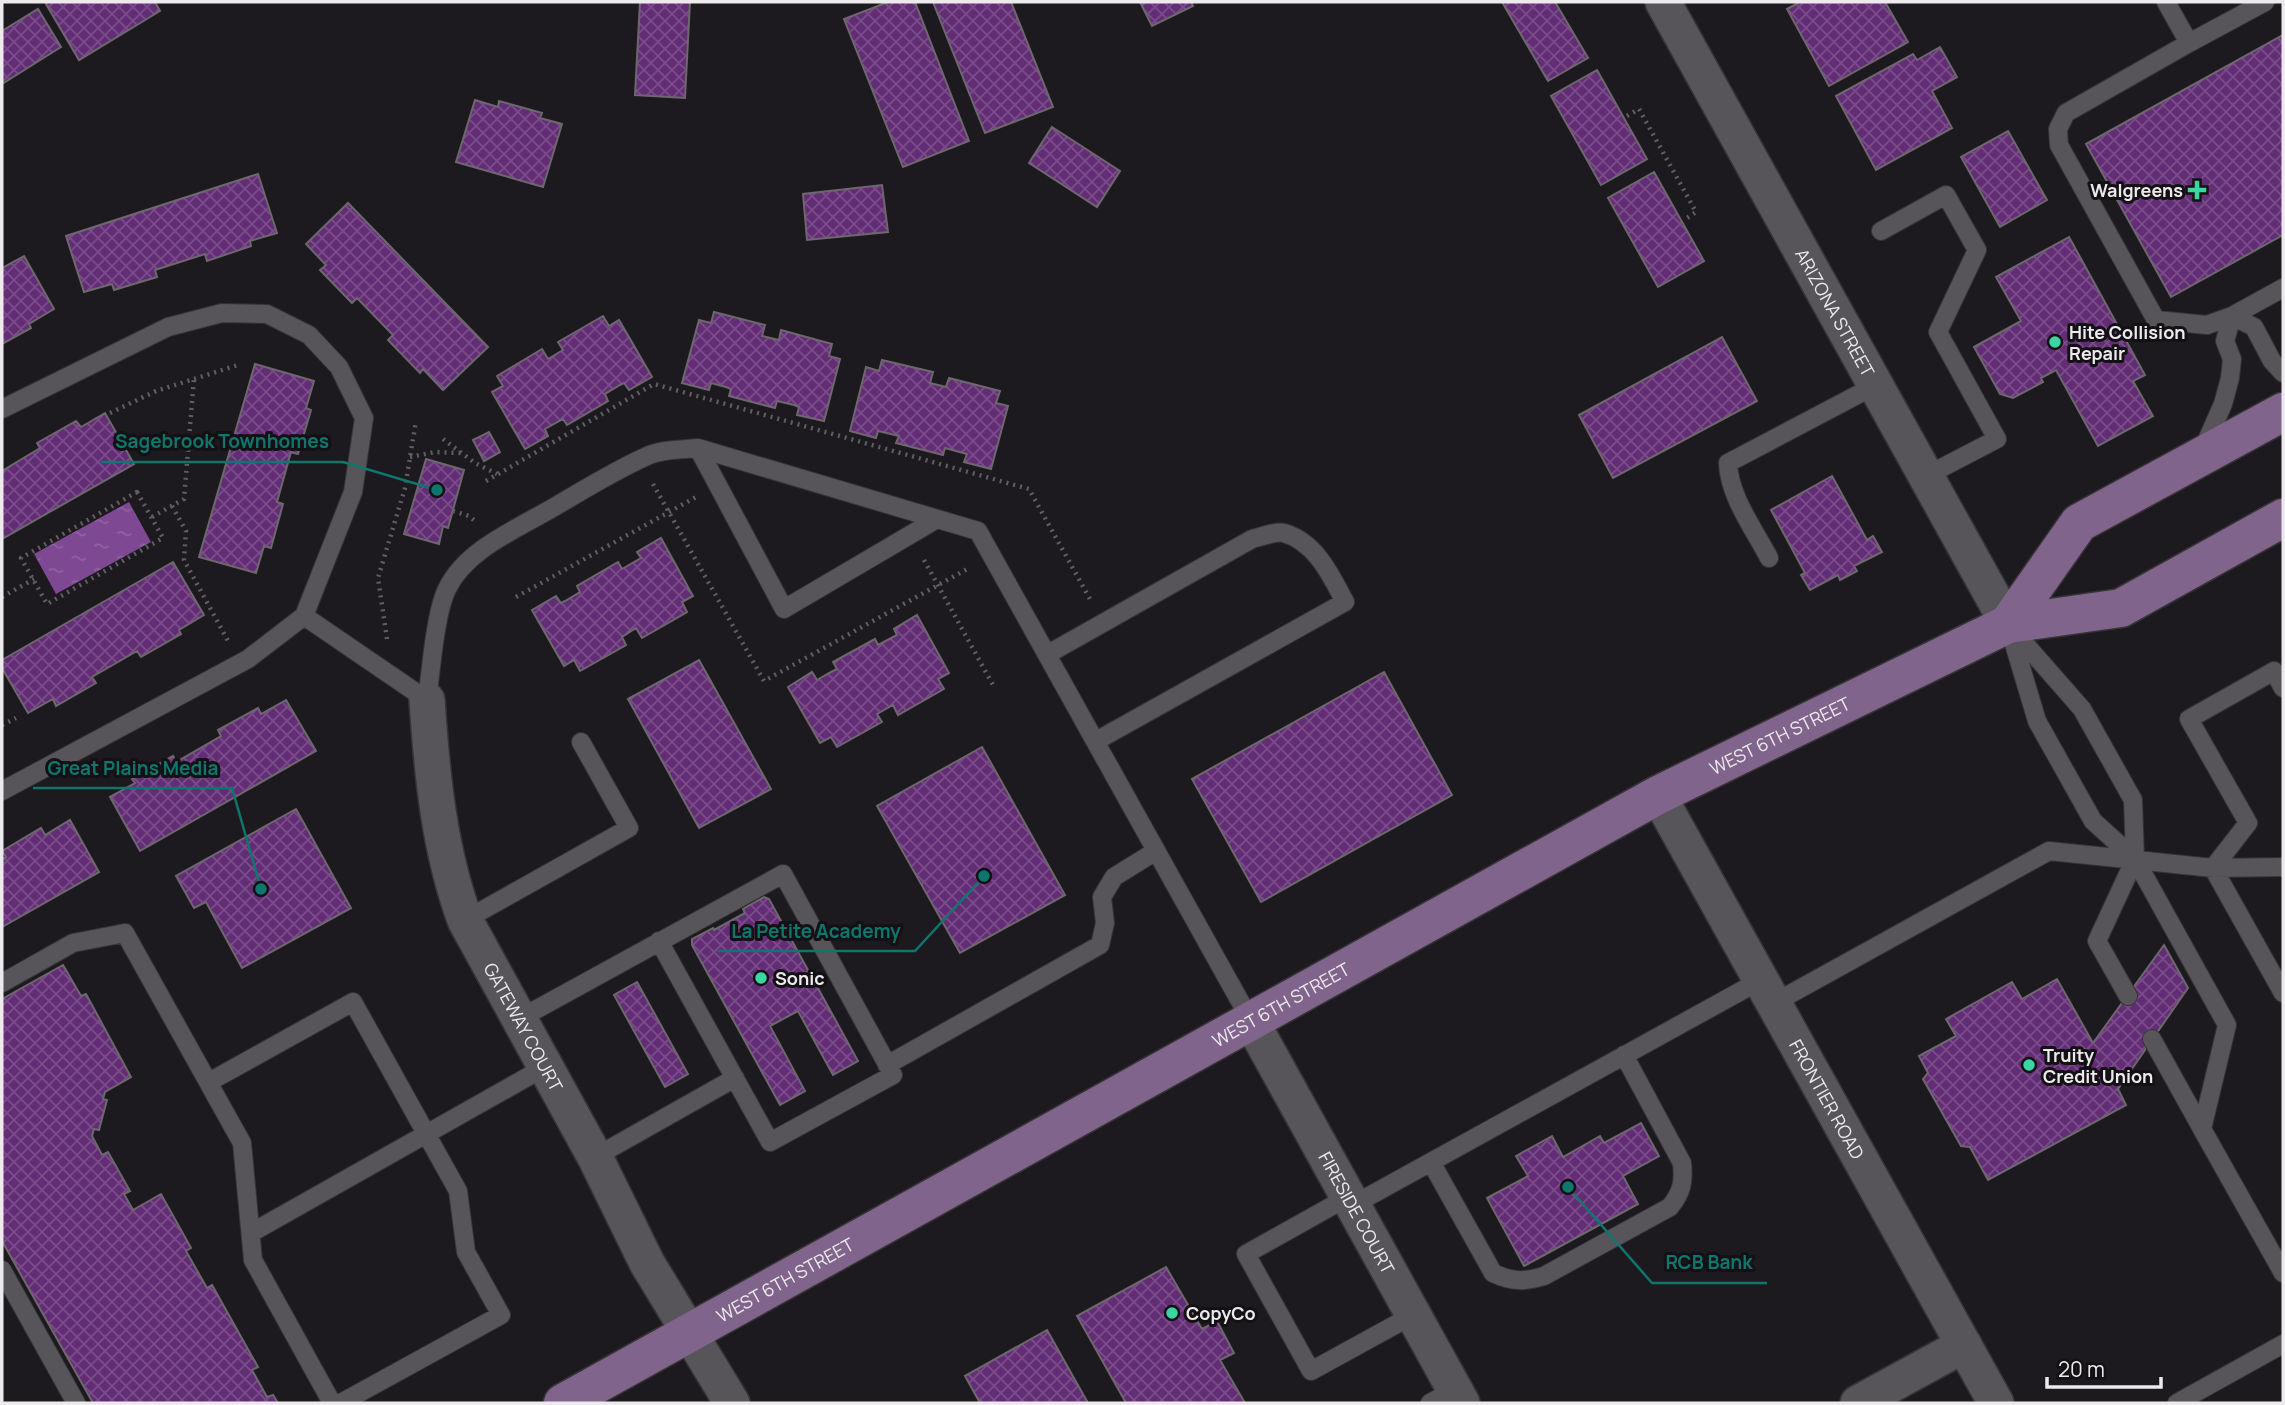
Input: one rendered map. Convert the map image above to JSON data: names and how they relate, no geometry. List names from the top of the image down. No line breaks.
{"streets":{"main road":["WEST 6TH STREET"],"street":["ARIZONA STREET","GATEWAY COURT","FRONTIER ROAD","FIRESIDE COURT"]},"crossings":[["ARIZONA STREET","WEST 6TH STREET"],["WEST 6TH STREET","GATEWAY COURT"],["WEST 6TH STREET","FRONTIER ROAD"],["WEST 6TH STREET","FIRESIDE COURT"]],"places":{"health":["Walgreens"],"other":["Hite Collision Repair","Sagebrook Townhomes","La Petite Academy","Great Plains Media","Sonic","Truity Credit Union","RCB Bank","CopyCo"]},"scale_bar":"20 m"}
